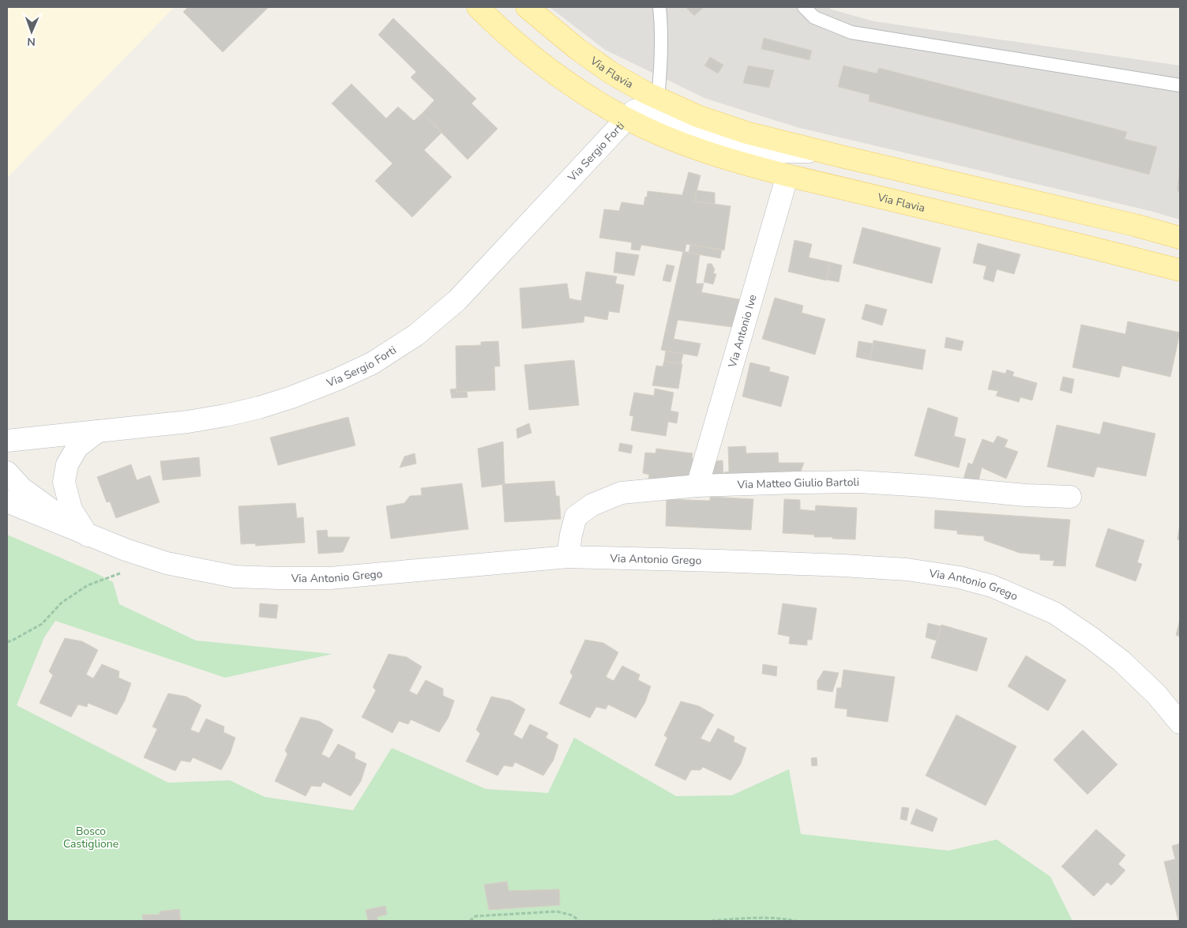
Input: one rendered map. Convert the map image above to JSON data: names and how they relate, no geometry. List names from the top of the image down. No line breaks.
{"streets":{"main road":["Via Flavia"],"street":["Via Sergio Forti","Via Antonio Ive","Via Matteo Giulio Bartoli","Via Antonio Grego"]},"crossings":[["Via Flavia","Via Sergio Forti"],["Via Flavia","Via Antonio Ive"],["Via Antonio Ive","Via Matteo Giulio Bartoli"],["Via Matteo Giulio Bartoli","Via Antonio Grego"]],"parks":["Bosco Castiglione"],"north":"bottom"}
